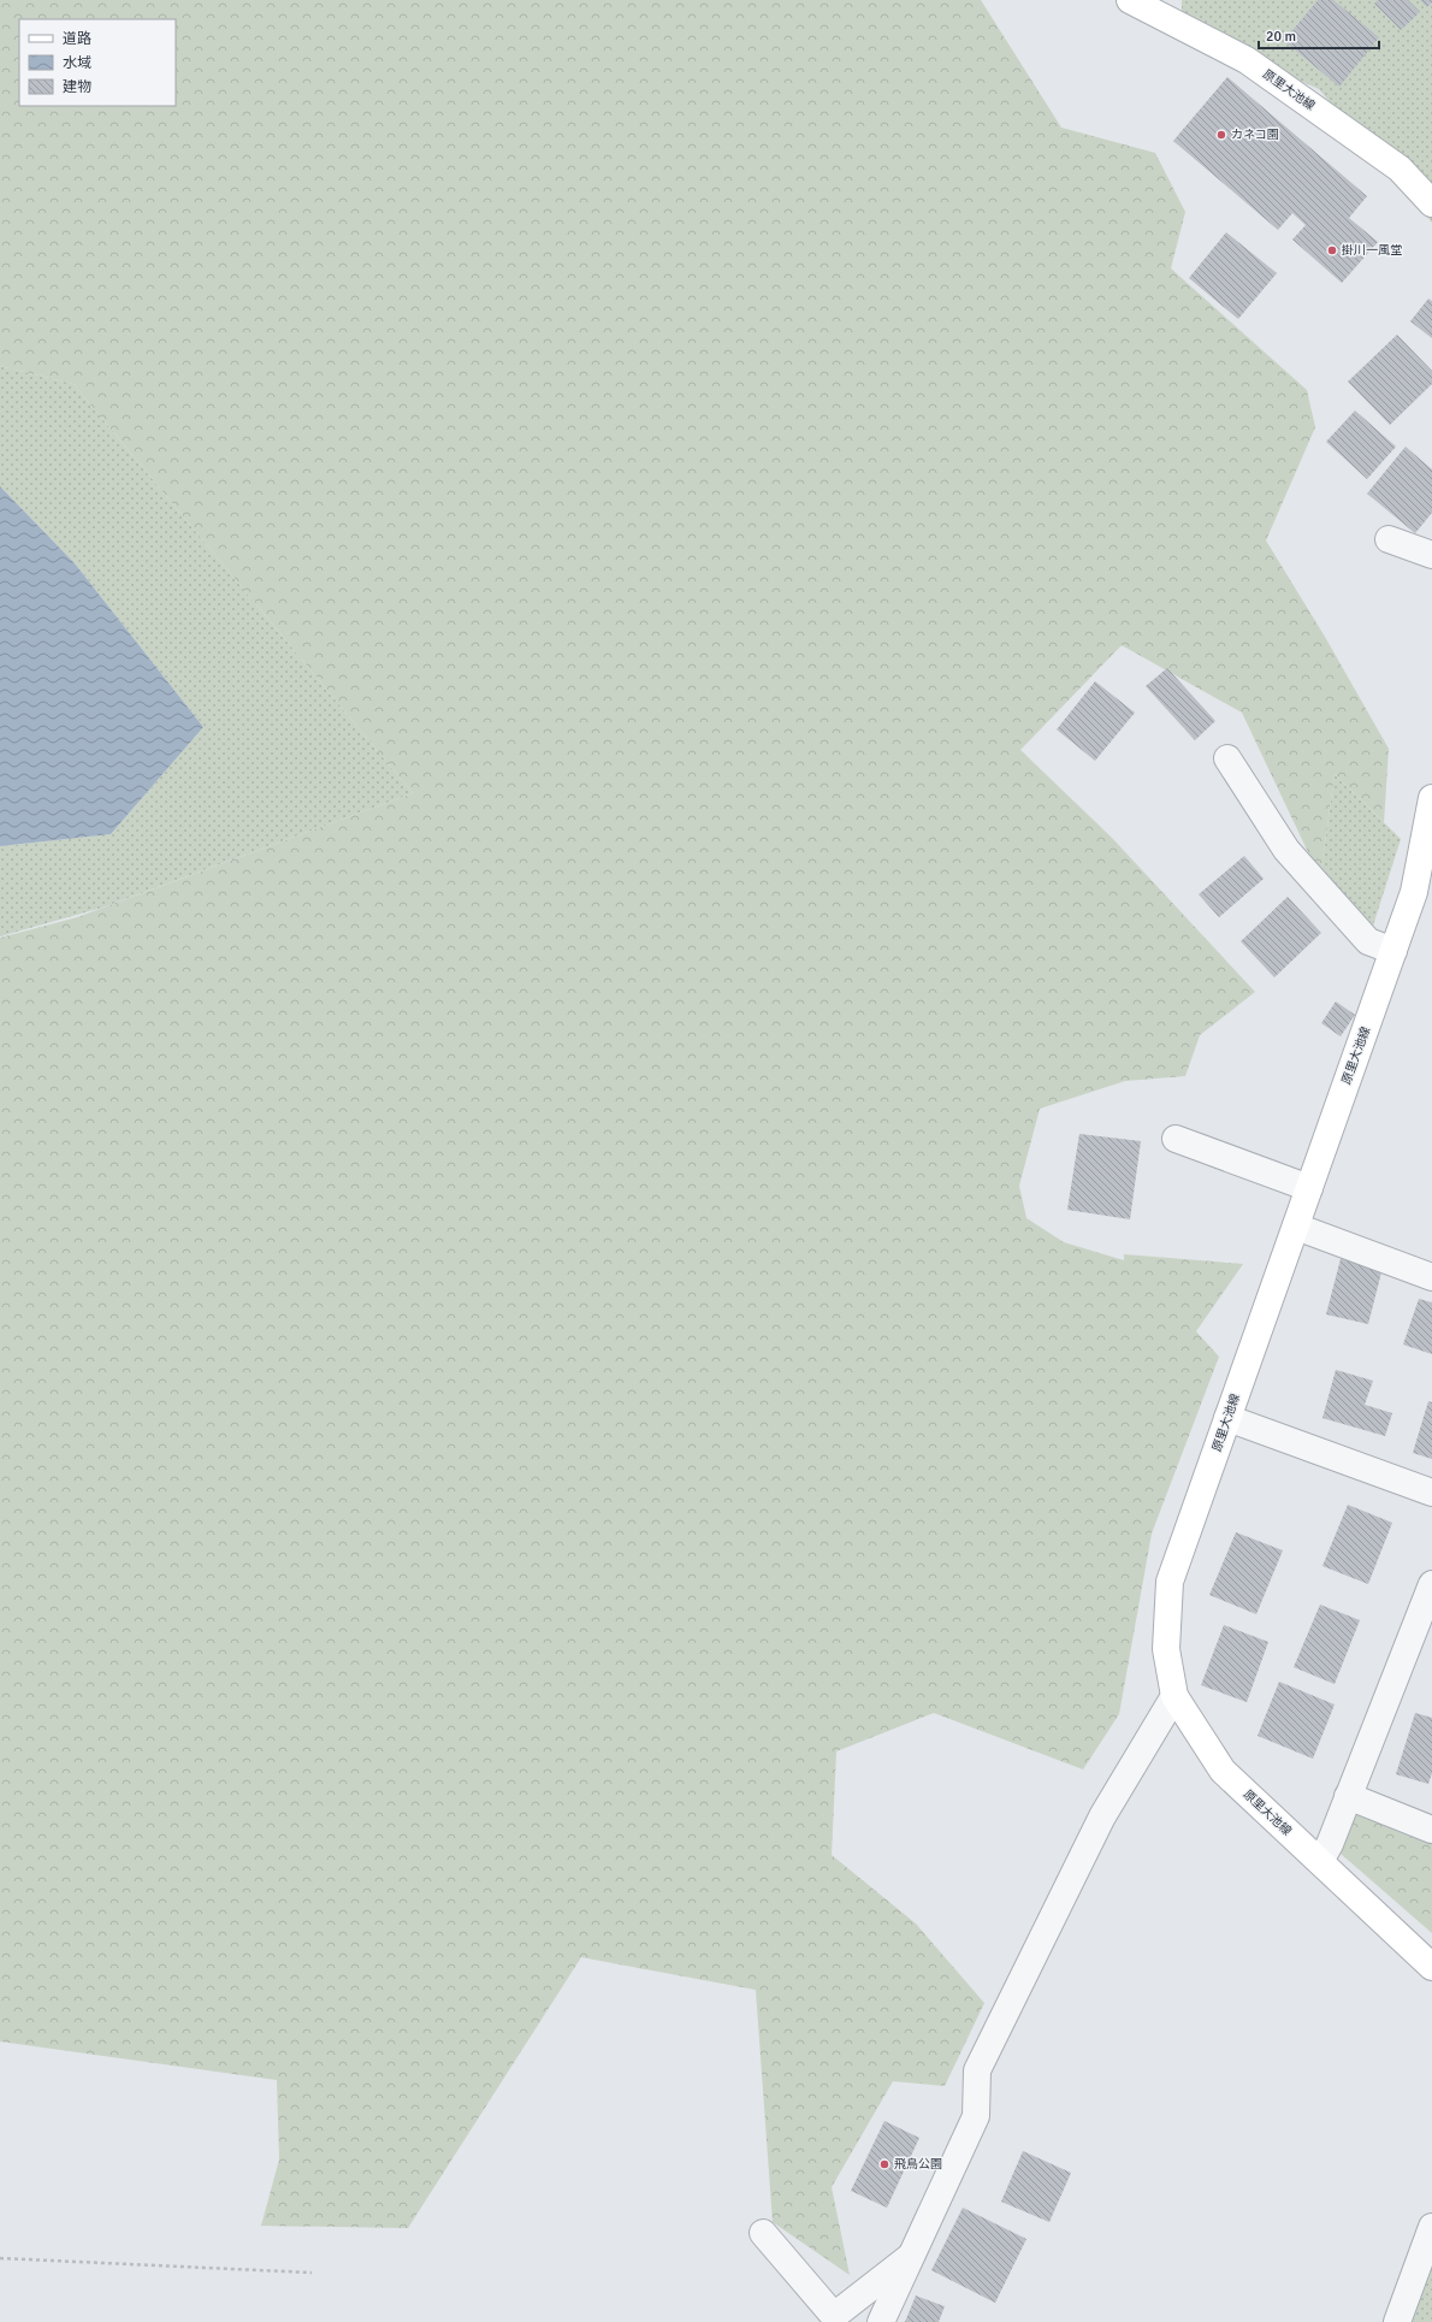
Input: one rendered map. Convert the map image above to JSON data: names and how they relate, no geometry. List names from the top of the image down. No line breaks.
{"streets":{"main road":["原里大池線"]},"places":["カネコ園","掛川一風堂","飛鳥公園"],"legend":["道路","水域","建物"],"scale_bar":"20 m"}
